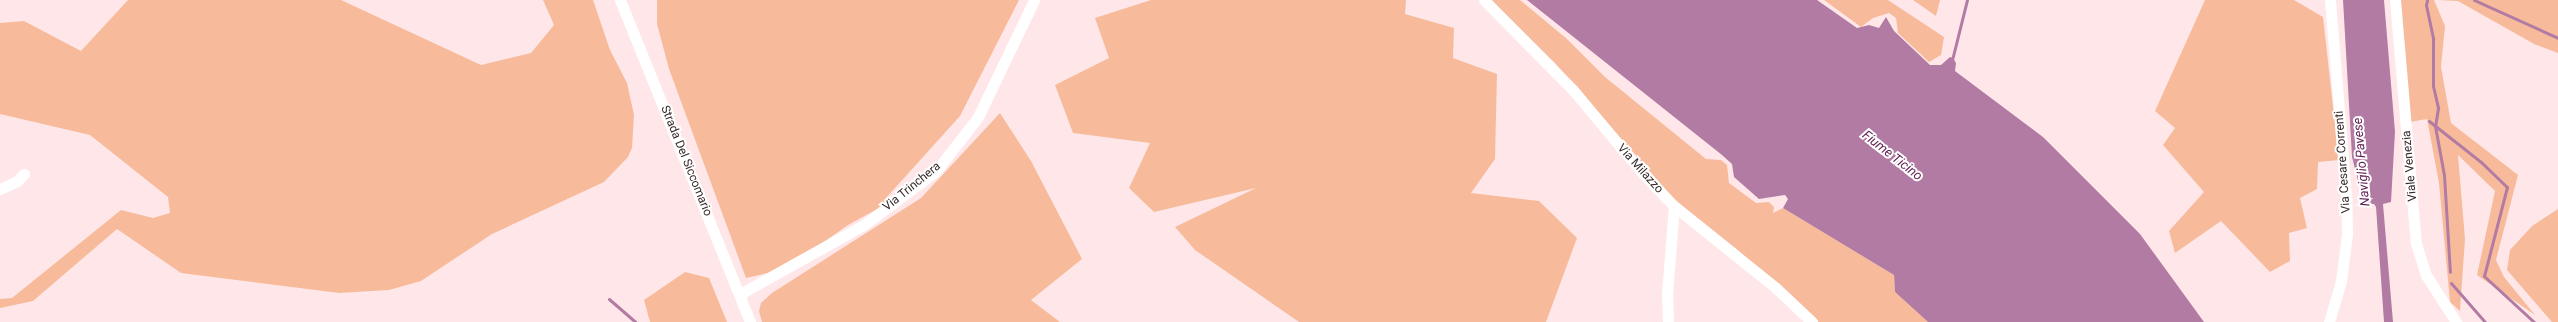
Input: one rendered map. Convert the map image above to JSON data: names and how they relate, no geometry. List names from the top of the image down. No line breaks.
{"streets":{"street":["Strada Del Siccomario","Via Cesare Correnti","Viale Venezia","Via Milazzo","Via Trinchera"]},"crossings":[["Strada Del Siccomario","Via Trinchera"]],"water":["Fiume Ticino","Naviglio Pavese"]}
